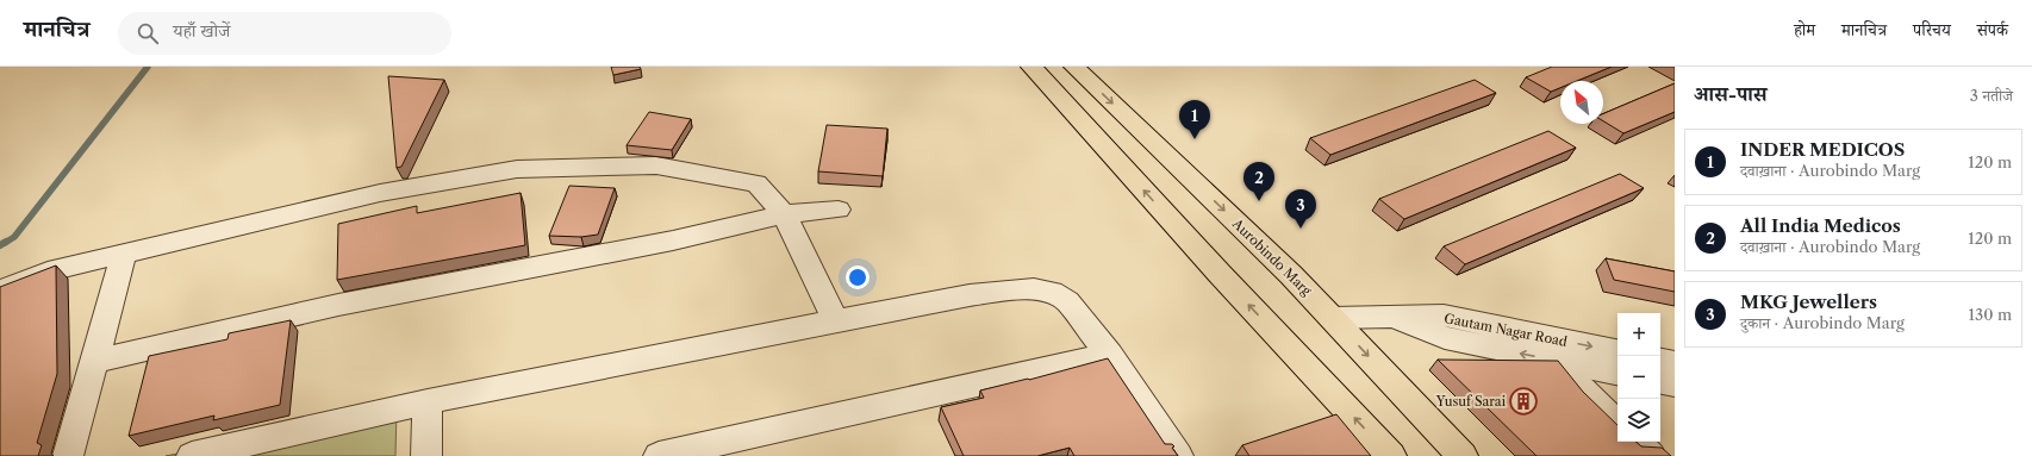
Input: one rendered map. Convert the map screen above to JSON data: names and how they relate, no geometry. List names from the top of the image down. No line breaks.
{"streets":{"highway":["Aurobindo Marg"],"street":["Gautam Nagar Road"]},"crossings":[["Aurobindo Marg","Gautam Nagar Road"]],"places":{"building":["Yusuf Sarai"]},"north":"top left","page":{"header":"मानचित्र","search":"यहाँ खोजें","nav":["होम","मानचित्र","परिचय","संपर्क"],"heading":["आस-पास","3 नतीजे"],"pins":["1","2","3"],"list":[{"mark":"1","name":"INDER MEDICOS","note":"दवाख़ाना · Aurobindo Marg","value":"120 m"},{"mark":"2","name":"All India Medicos","note":"दवाख़ाना · Aurobindo Marg","value":"120 m"},{"mark":"3","name":"MKG Jewellers","note":"दुकान · Aurobindo Marg","value":"130 m"}],"map_buttons":["+","−"]}}
